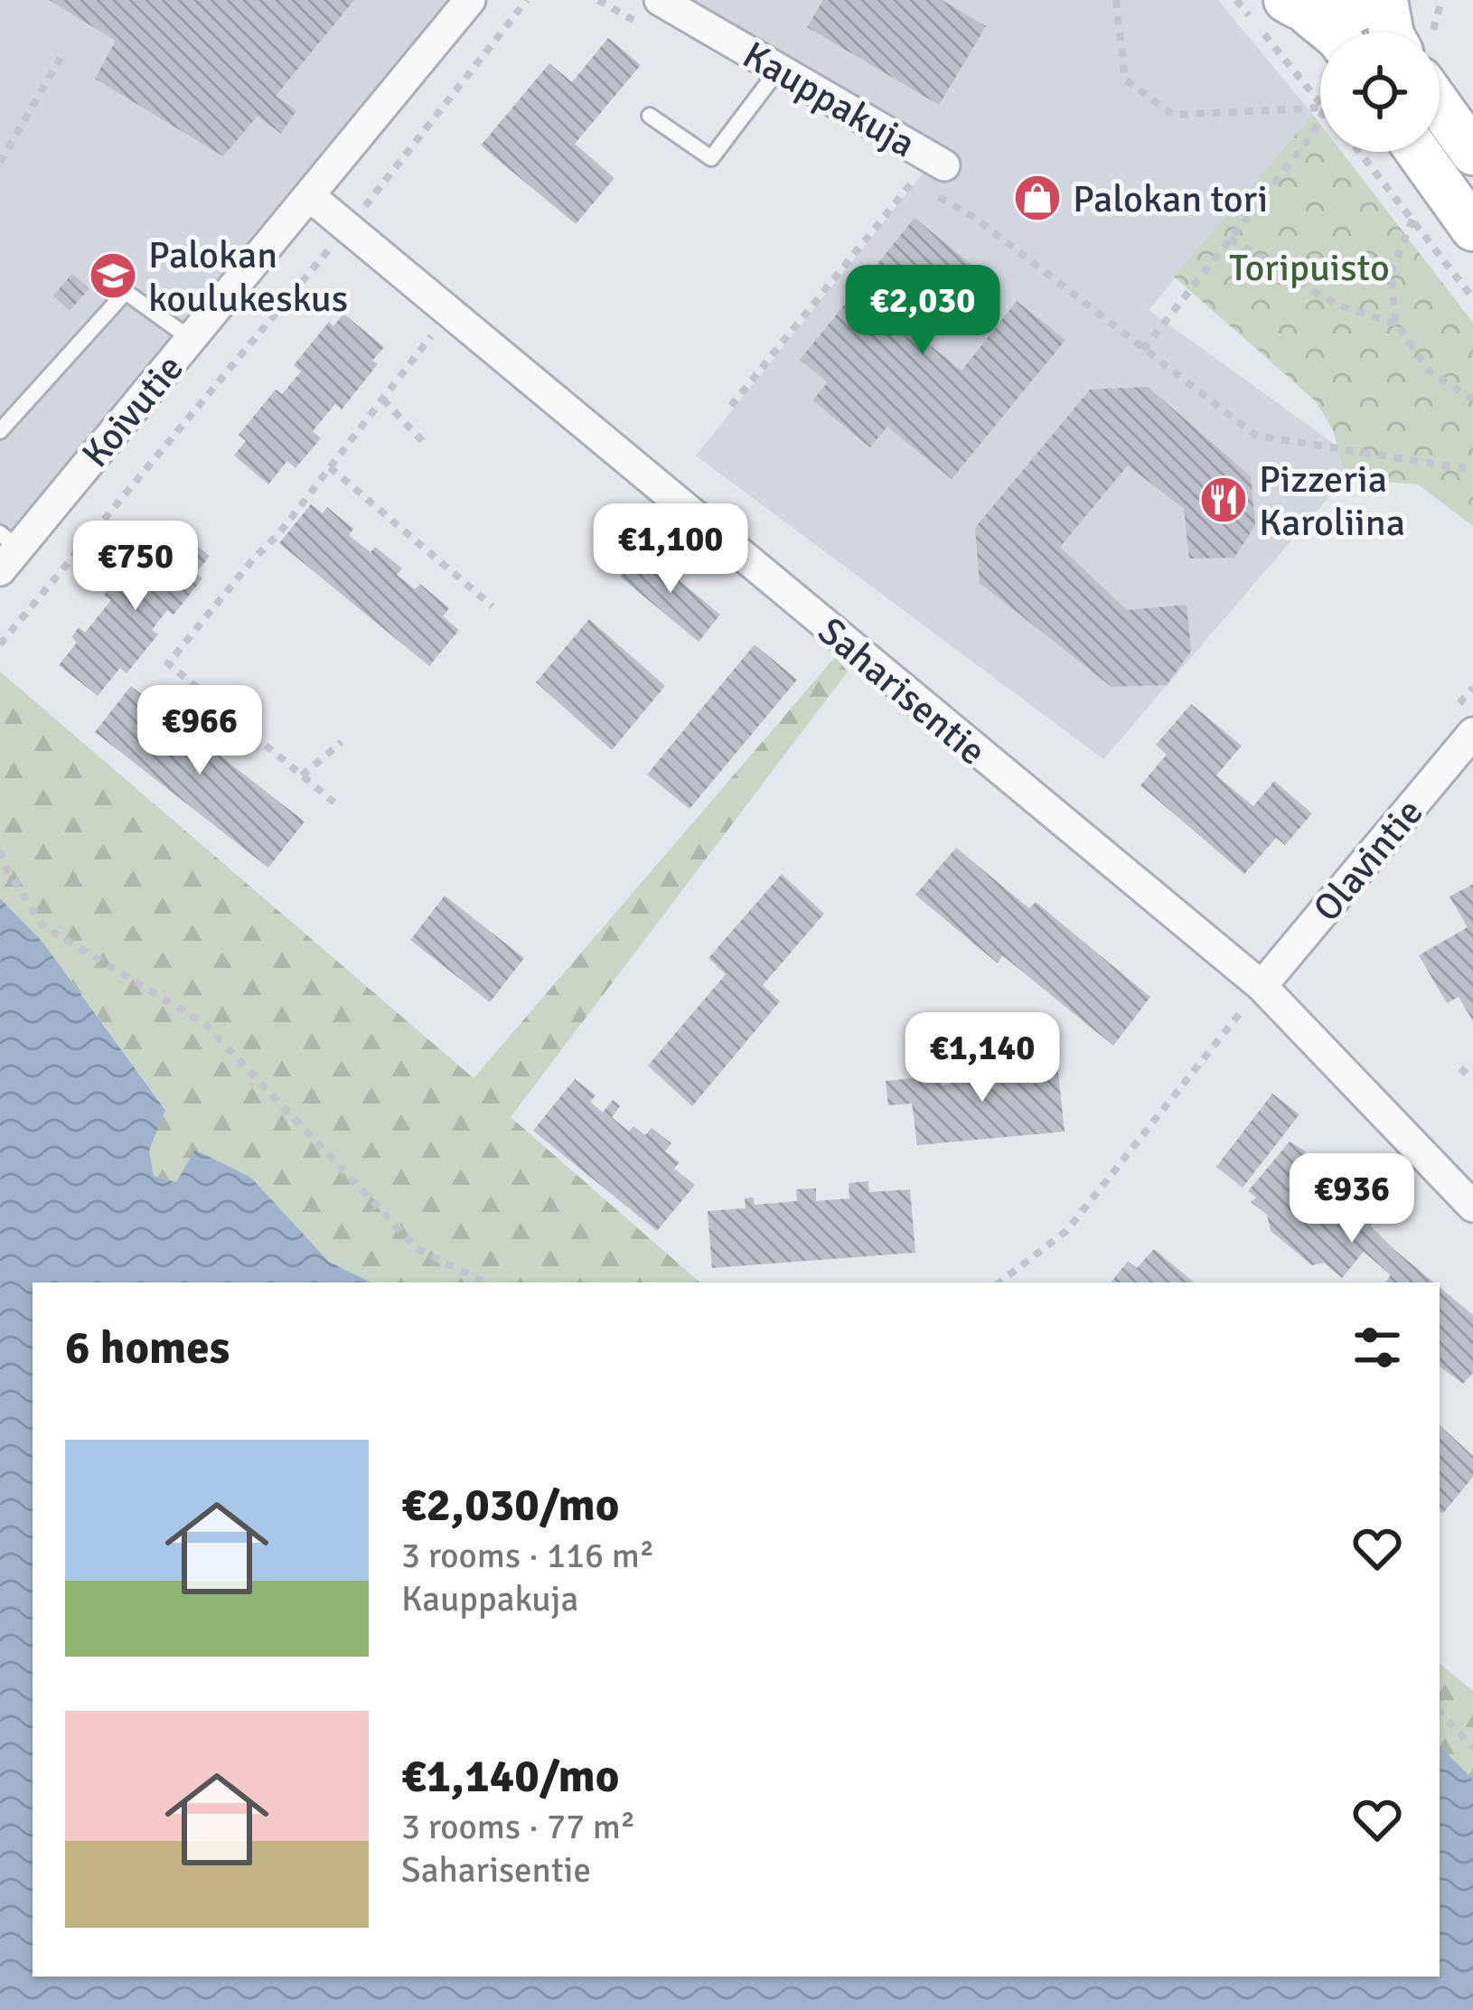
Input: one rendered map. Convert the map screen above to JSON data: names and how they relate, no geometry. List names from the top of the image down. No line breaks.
{"streets":{"street":["Kauppakuja","Koivutie","Saharisentie","Olavintie"]},"crossings":[["Koivutie","Saharisentie"],["Saharisentie","Olavintie"]],"parks":["Toripuisto"],"places":{"shop":["Palokan tori"],"school or university":["Palokan koulukeskus"],"restaurant":["Pizzeria Karoliina"]},"page":{"price":["€2,030","€1,100","€750","€966","€1,140","€936"],"heading":"6 homes","list":[{"name":"€2,030/mo","note":"3 rooms · 116 m² · Kauppakuja"},{"name":"€1,140/mo","note":"3 rooms · 77 m² · Saharisentie"}]}}
